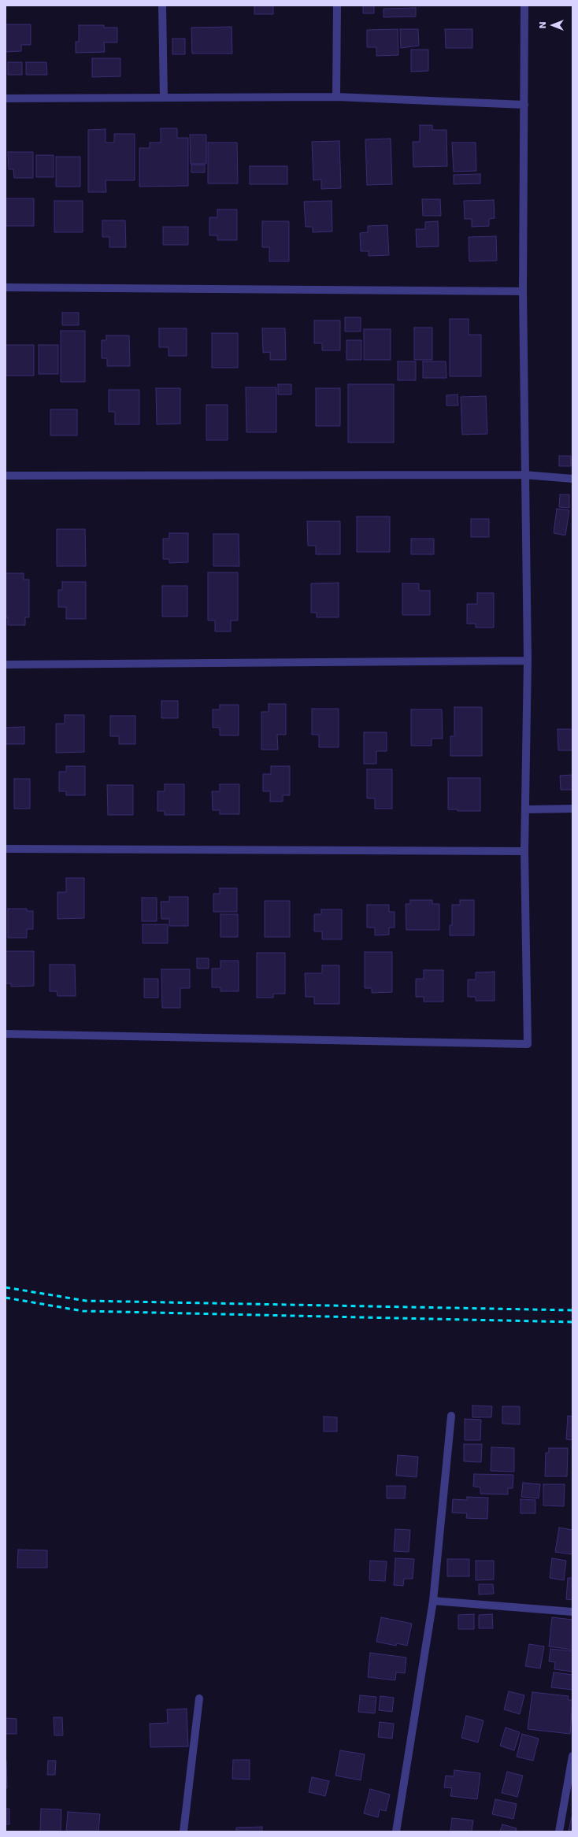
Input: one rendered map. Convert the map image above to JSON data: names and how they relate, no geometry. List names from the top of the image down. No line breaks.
{"north":"left"}
